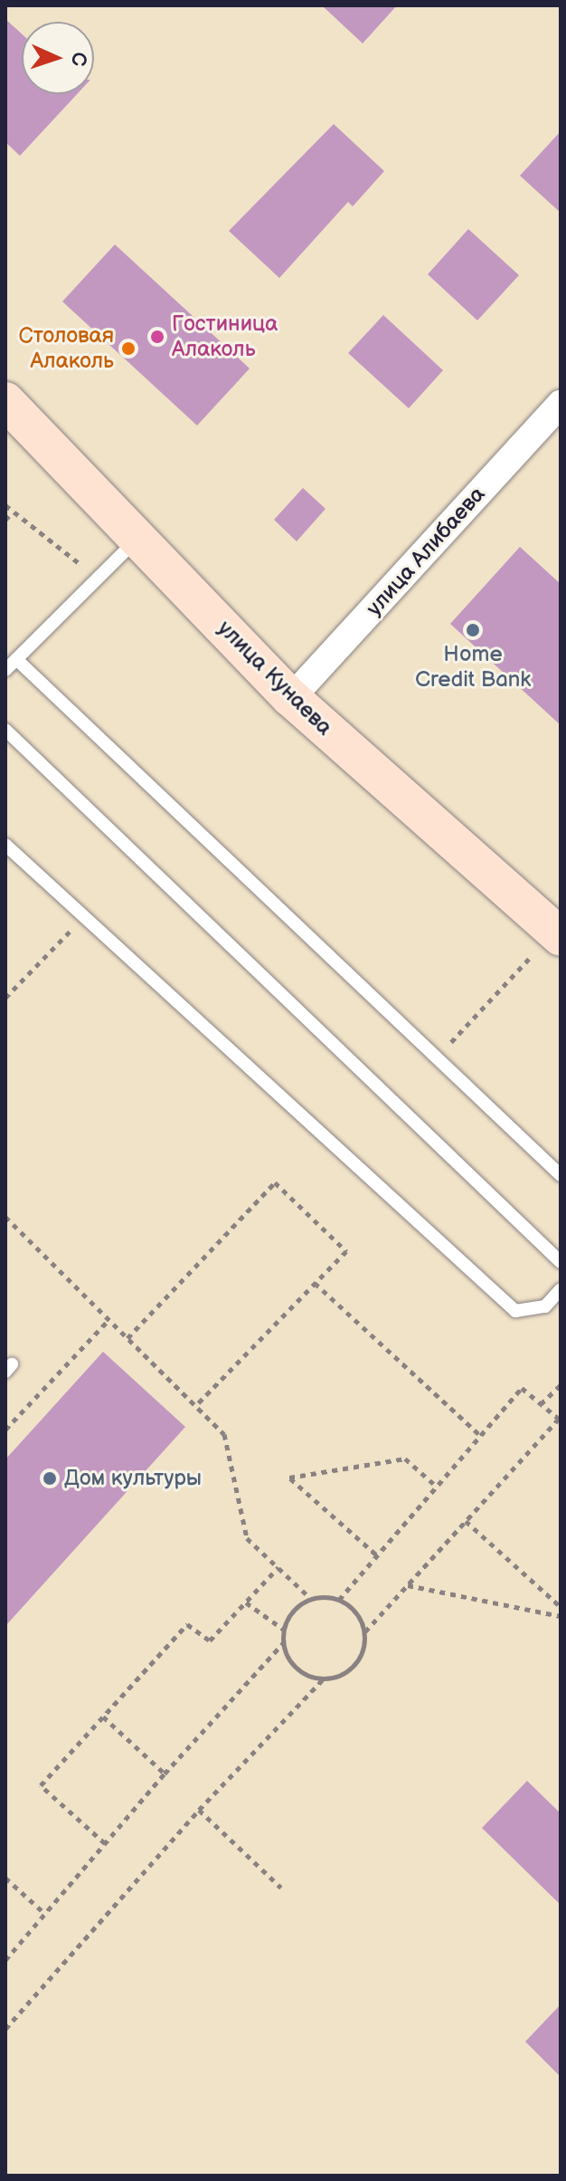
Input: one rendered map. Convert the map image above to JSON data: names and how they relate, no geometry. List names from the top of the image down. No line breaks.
{"streets":{"street":["улица Алибаева","улица Кунаева"]},"crossings":[["улица Алибаева","улица Кунаева"]],"places":["Гостиница Алаколь","Столовая Алаколь","Home Credit Bank","Дом культуры"],"north":"right"}
